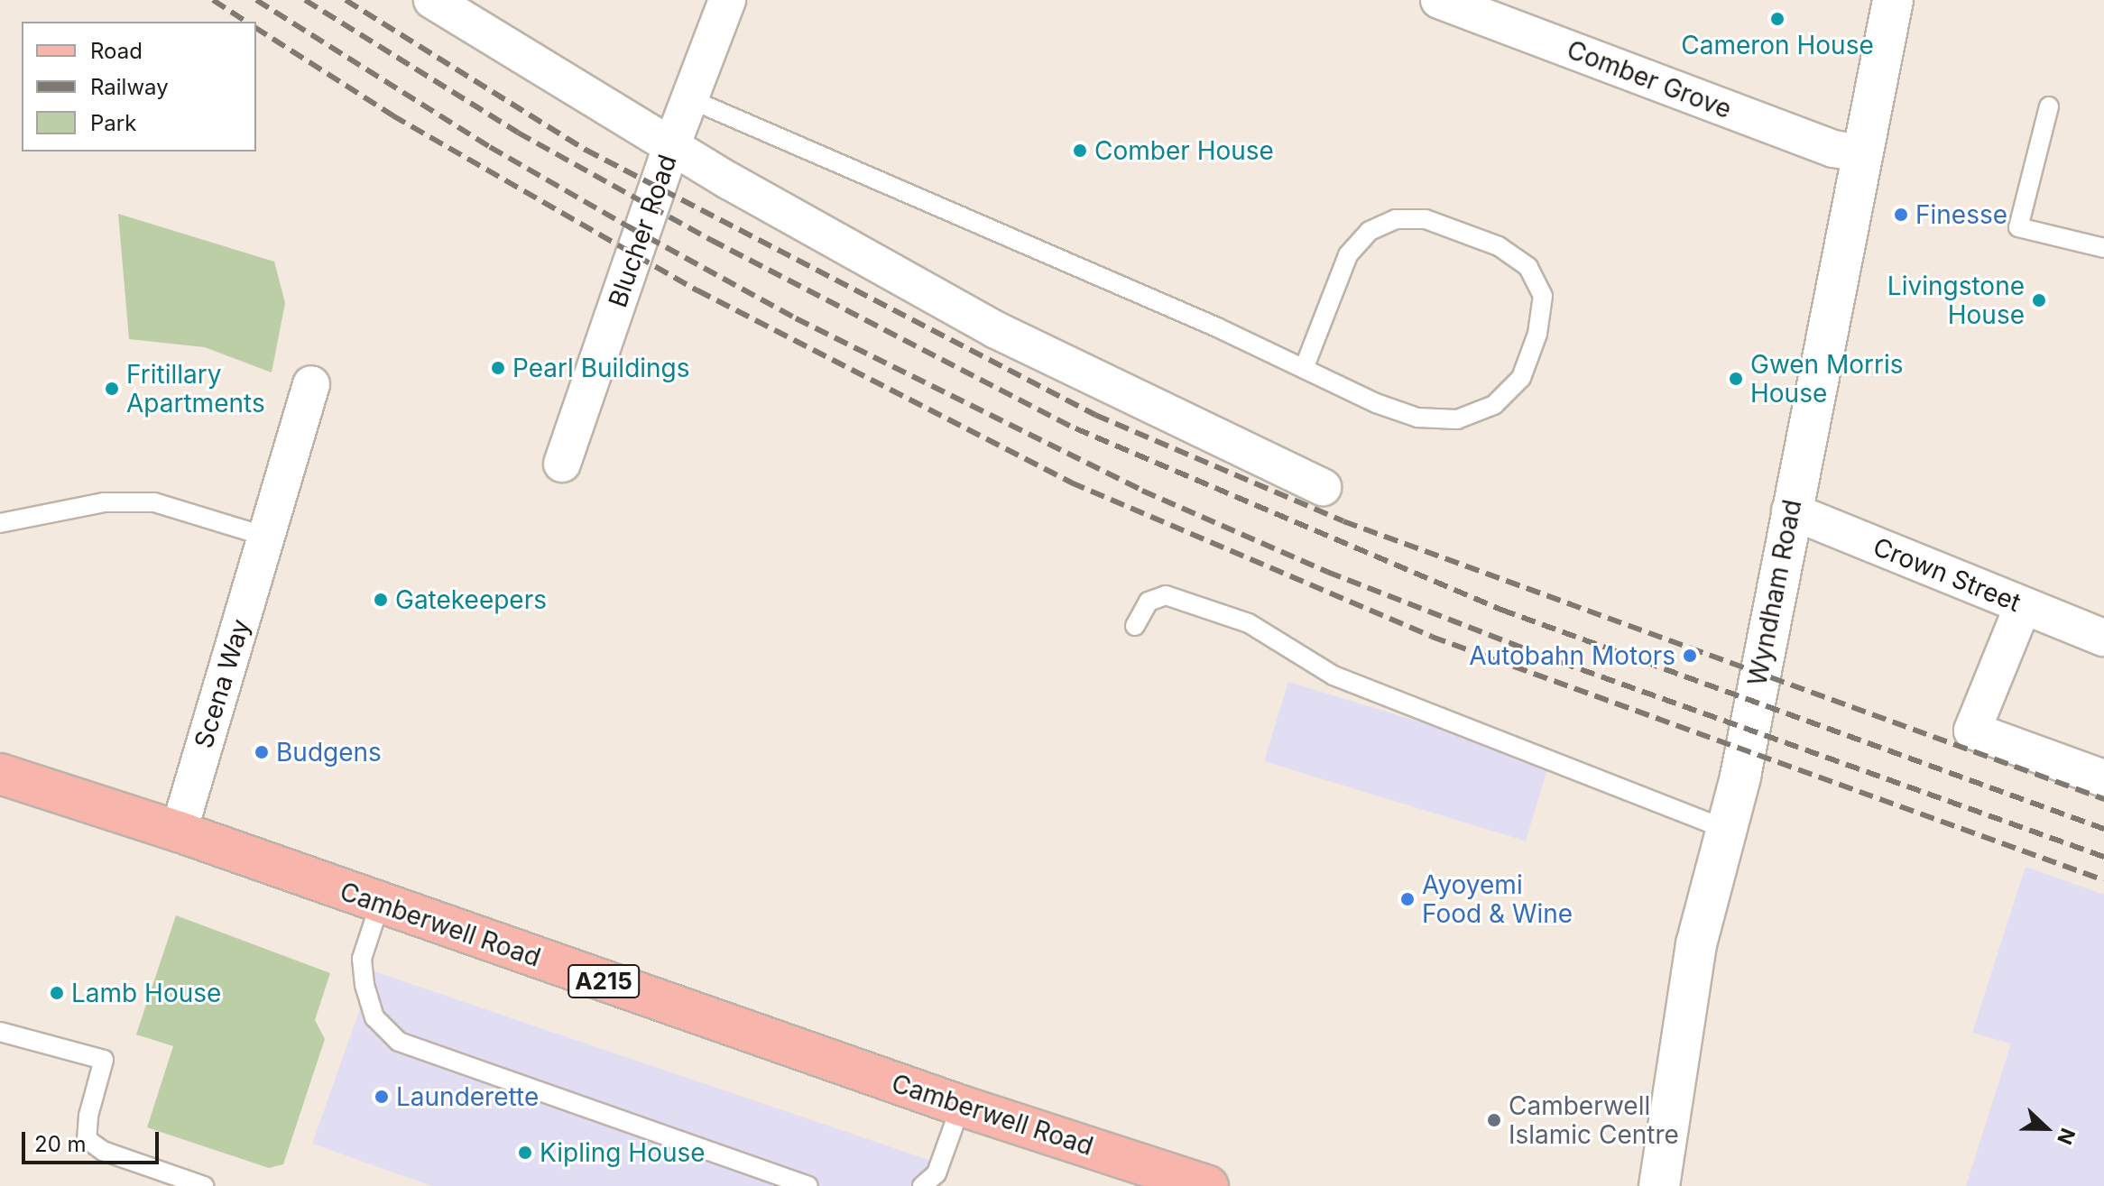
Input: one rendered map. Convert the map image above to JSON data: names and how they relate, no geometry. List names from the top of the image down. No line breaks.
{"streets":{"main road":["Camberwell Road","A215"],"street":["Comber Grove","Blucher Road","Crown Street","Wyndham Road","Scena Way"]},"crossings":[["Comber Grove","Wyndham Road"],["Crown Street","Wyndham Road"],["Scena Way","Camberwell Road"]],"places":["Cameron House","Comber House","Finesse","Livingstone House","Pearl Buildings","Gwen Morris House","Fritillary Apartments","Gatekeepers","Autobahn Motors","Budgens","Ayoyemi Food & Wine","Lamb House","Launderette","Camberwell Islamic Centre","Kipling House"],"legend":["Road","Railway","Park"],"scale_bar":"20 m","north":"right"}
